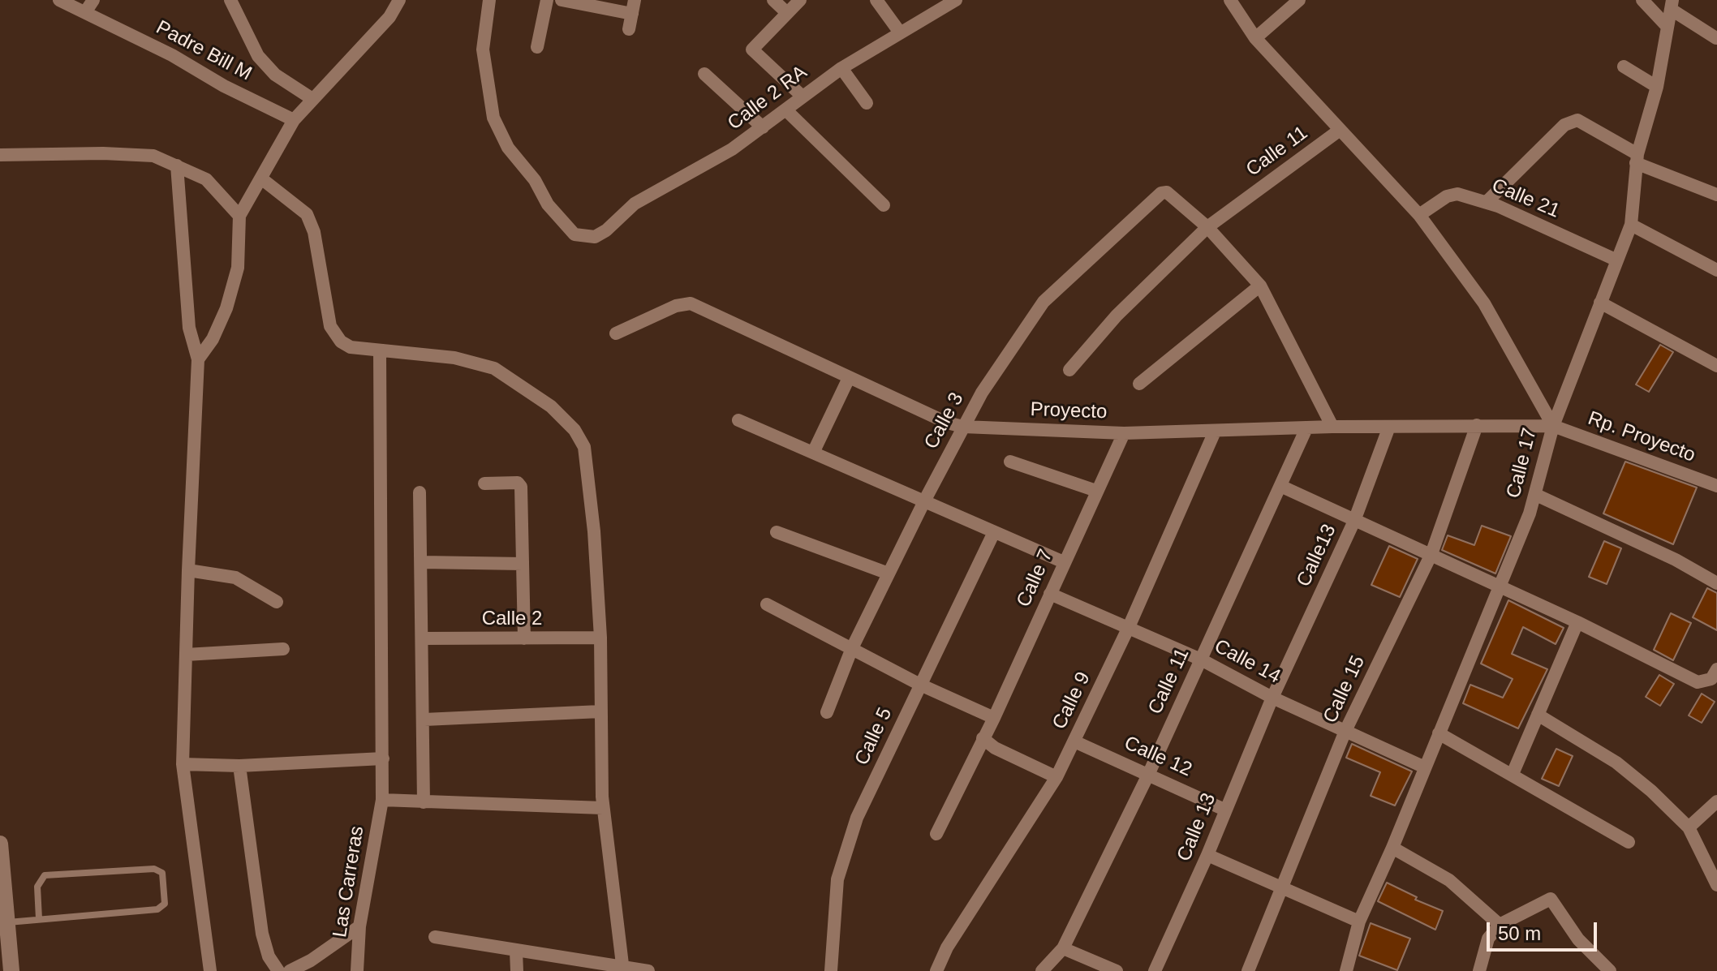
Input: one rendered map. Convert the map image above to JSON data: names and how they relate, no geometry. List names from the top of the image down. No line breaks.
{"streets":{"street":["Padre Bill M","Calle 2 RA","Calle 11","Calle 21","Proyecto","Calle 3","Rp. Proyecto","Calle 17","Calle13","Calle 7","Calle 2","Calle 14","Calle 15","Calle 9","Calle 5","Calle 12","Calle 13","Las Carreras"]},"crossings":[["Calle 11","Proyecto"],["Calle 11","Calle 3"],["Calle 11","Calle 17"],["Calle 11","Calle 14"],["Calle 11","Calle 12"],["Calle 21","Calle 17"],["Proyecto","Calle 3"],["Proyecto","Rp. Proyecto"],["Proyecto","Calle 17"],["Proyecto","Calle13"],["Proyecto","Calle 7"],["Proyecto","Calle 15"],["Proyecto","Calle 9"],["Rp. Proyecto","Calle 17"],["Calle 17","Calle 14"],["Calle13","Calle 14"],["Calle13","Calle 13"],["Calle 7","Calle 14"],["Calle 14","Calle 15"],["Calle 14","Calle 9"],["Calle 14","Calle 13"],["Calle 9","Calle 12"],["Calle 12","Calle 13"]],"scale_bar":"50 m"}
